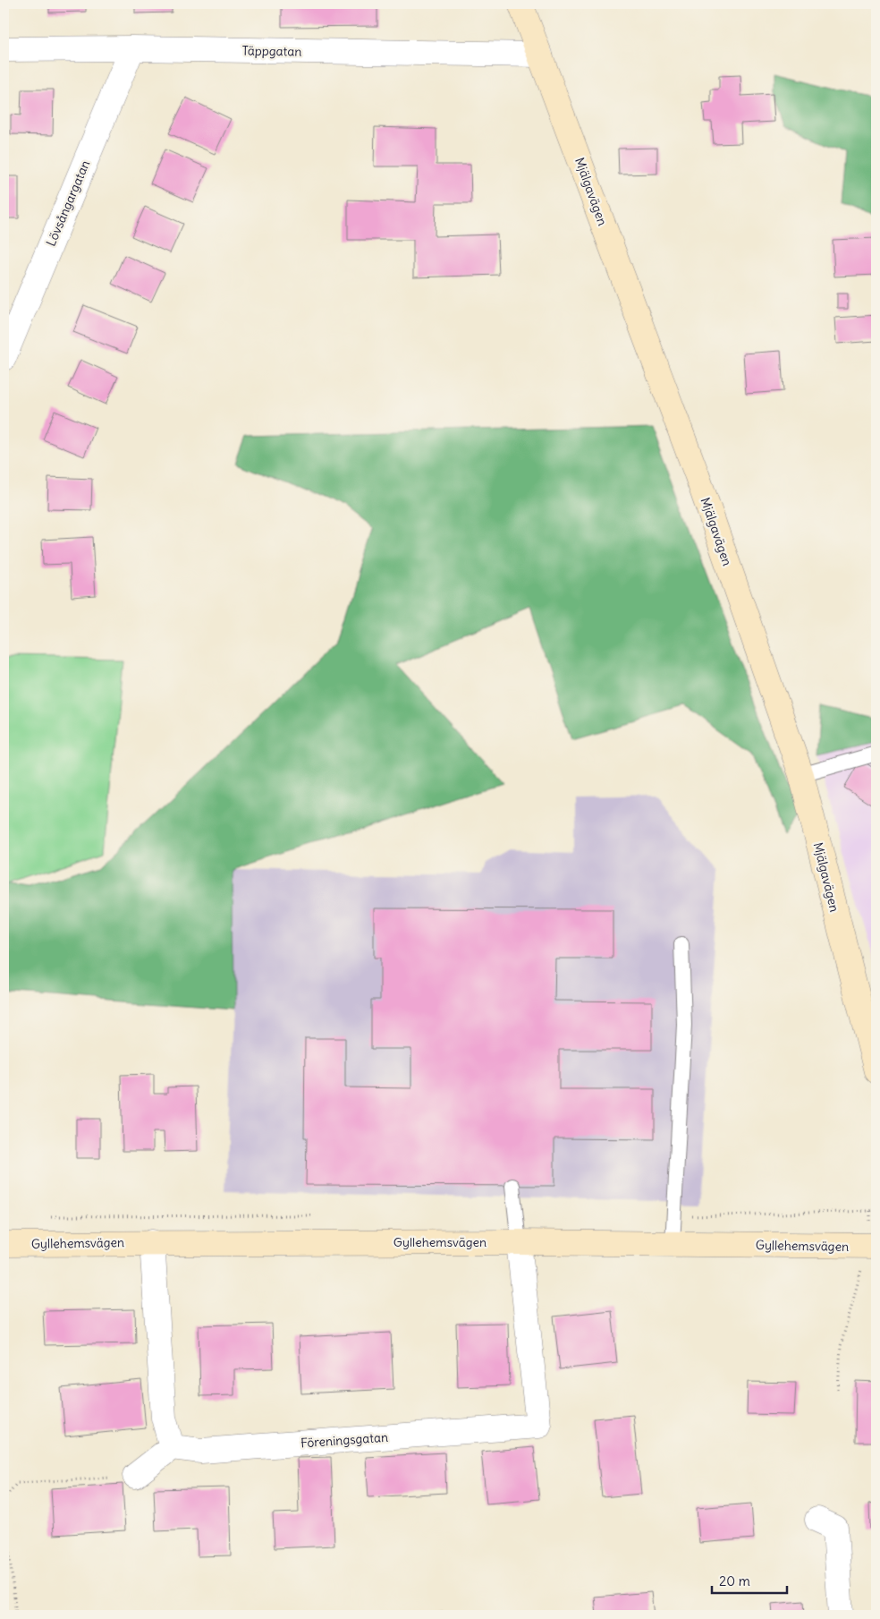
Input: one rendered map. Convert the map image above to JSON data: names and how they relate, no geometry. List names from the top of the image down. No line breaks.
{"streets":{"street":["Täppgatan","Mjälgavägen","Lövsångargatan","Gyllehemsvägen","Föreningsgatan"]},"crossings":[["Täppgatan","Mjälgavägen"],["Täppgatan","Lövsångargatan"],["Gyllehemsvägen","Föreningsgatan"]],"scale_bar":"20 m"}
